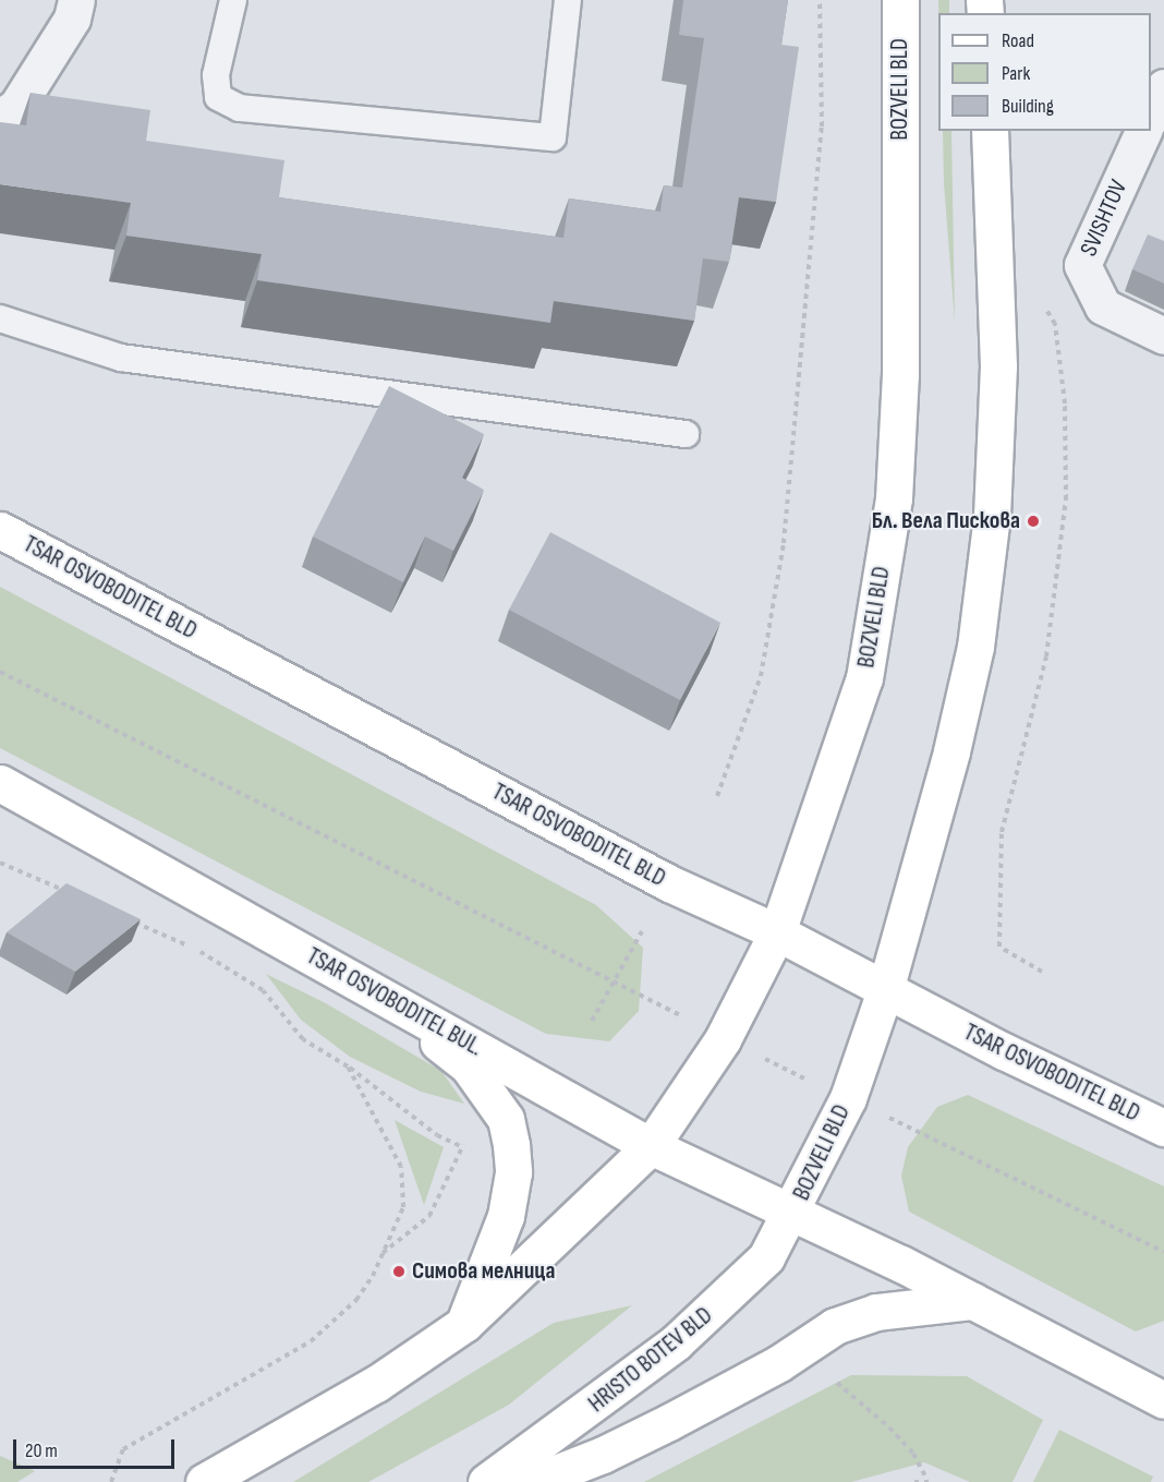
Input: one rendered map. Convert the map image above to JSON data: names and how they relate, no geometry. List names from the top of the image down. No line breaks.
{"streets":{"main road":["BOZVELI BLD","TSAR OSVOBODITEL BLD","TSAR OSVOBODITEL BUL.","HRISTO BOTEV BLD"],"street":["SVISHTOV"]},"crossings":[["BOZVELI BLD","TSAR OSVOBODITEL BLD"],["BOZVELI BLD","TSAR OSVOBODITEL BUL."],["BOZVELI BLD","HRISTO BOTEV BLD"],["TSAR OSVOBODITEL BUL.","HRISTO BOTEV BLD"]],"places":["Бл. Вела Пискова","Симова мелница"],"legend":["Road","Park","Building"],"scale_bar":"20 m"}
